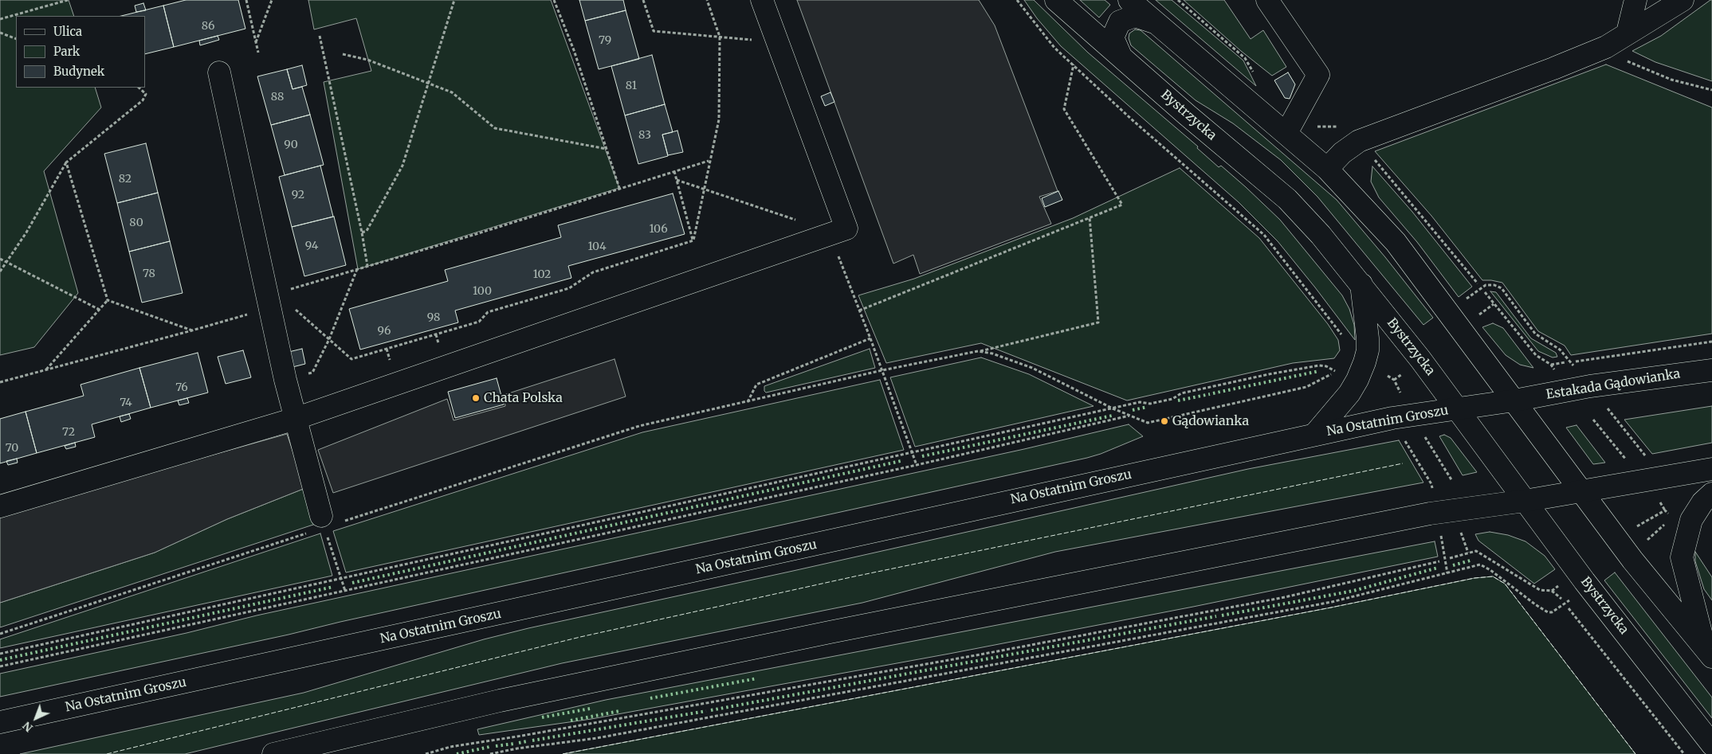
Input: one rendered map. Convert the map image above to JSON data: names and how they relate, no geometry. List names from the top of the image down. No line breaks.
{"streets":{"street":["Bystrzycka","Estakada Gądowianka","Na Ostatnim Groszu"]},"crossings":[["Bystrzycka","Na Ostatnim Groszu"],["Estakada Gądowianka","Na Ostatnim Groszu"]],"places":["Chata Polska","Gądowianka"],"house_numbers":["86","79","81","88","83","90","82","92","80","106","94","104","78","102","100","98","96","76","74","72","70"],"legend":["Ulica","Park","Budynek"],"north":"bottom left"}
